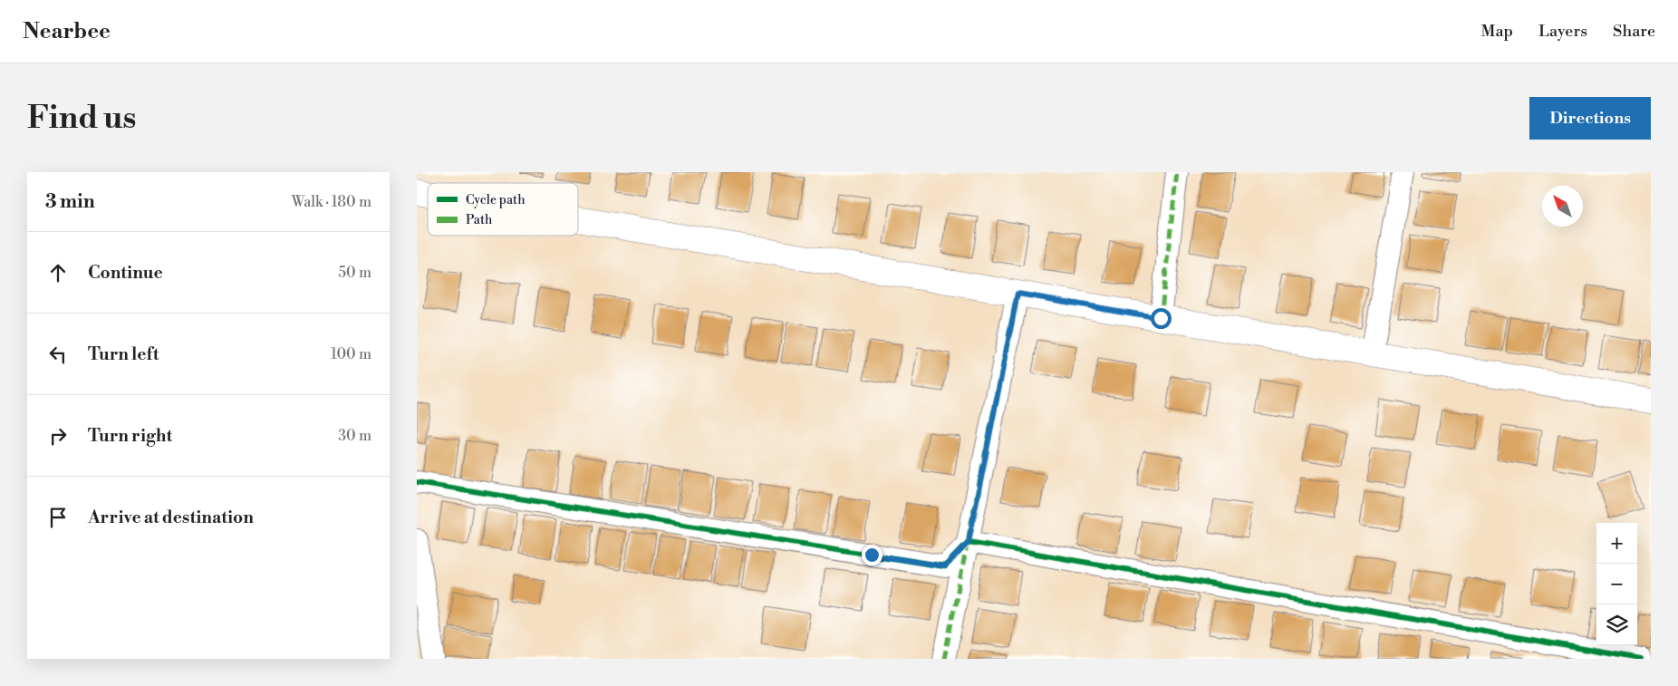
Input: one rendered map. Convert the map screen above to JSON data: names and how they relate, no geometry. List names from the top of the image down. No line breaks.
{"legend":["Cycle path","Path"],"north":"top left","page":{"header":"Nearbee","nav":["Map","Layers","Share"],"buttons":"Directions","title":"Find us","heading":["3 min","Walk · 180 m"],"list":[["Continue","50 m"],["Turn left","100 m"],["Turn right","30 m"],"Arrive at destination"],"map_buttons":["+","−"]}}
